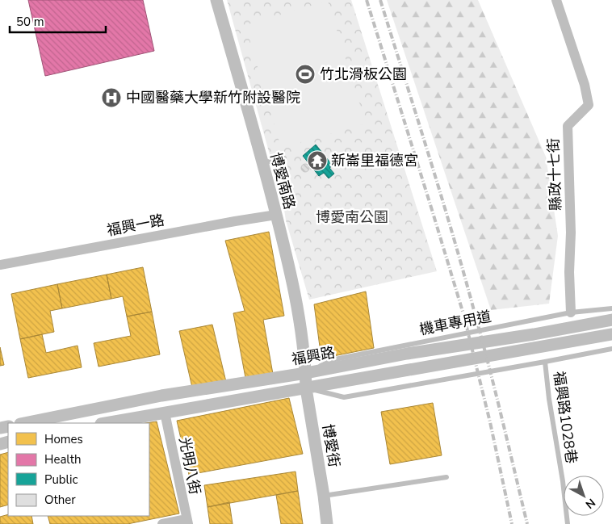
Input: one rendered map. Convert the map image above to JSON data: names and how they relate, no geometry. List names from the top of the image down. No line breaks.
{"streets":{"street":["縣政十七街","博愛南路","福興一路","福興路","博愛街","光明八街"],"lane":["機車專用道","福興路1028巷"]},"crossings":[["縣政十七街","機車專用道"],["博愛南路","福興一路"],["博愛南路","機車專用道"],["博愛南路","福興路"],["博愛南路","博愛街"],["機車專用道","福興路"],["機車專用道","博愛街"],["福興路","博愛街"]],"parks":["博愛南公園"],"places":{"sports":["竹北滑板公園"],"hospital":["中國醫藥大學新竹附設醫院"],"temple":["新崙里福德宮"]},"legend":["Homes","Health","Public","Other"],"scale_bar":"50 m","north":"bottom right"}
